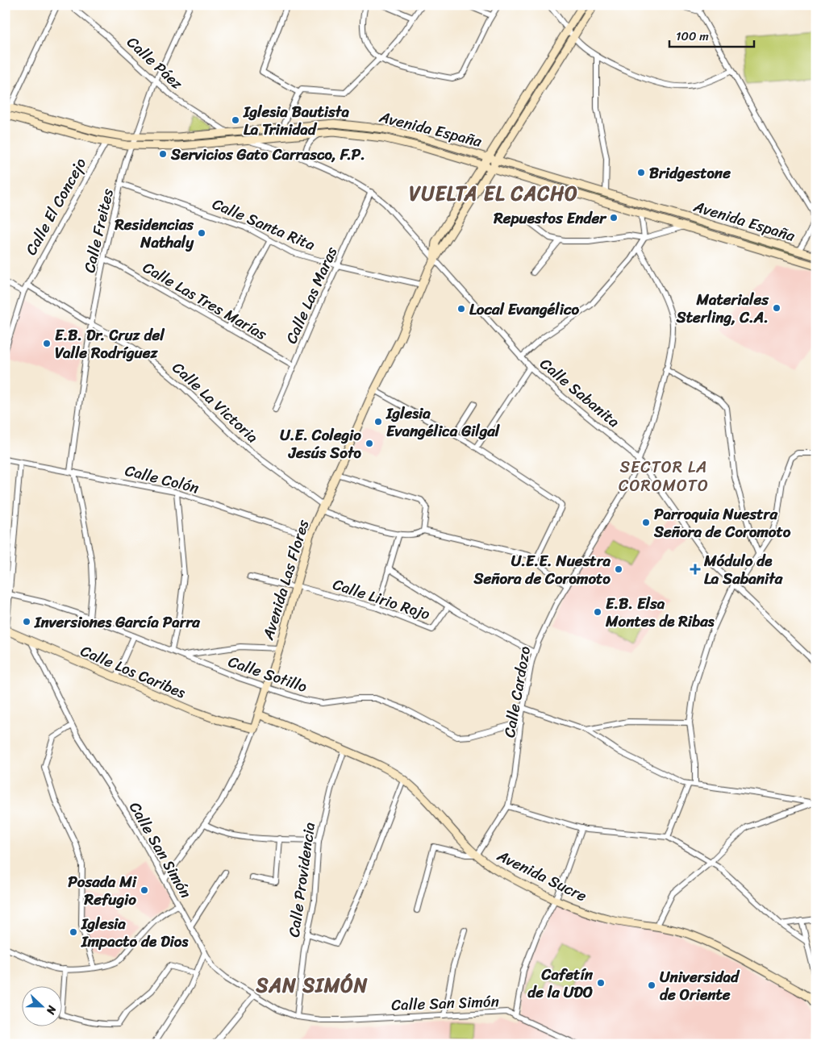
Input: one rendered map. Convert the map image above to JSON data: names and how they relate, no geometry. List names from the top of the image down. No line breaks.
{"streets":{"street":["Calle Páez","Avenida España","Calle El Concejo","Calle Santa Rita","Calle Freites","Calle Las Maras","Calle Las Tres Marías","Calle Sabanita","Calle La Victoria","Calle Colón","Avenida Las Flores","Calle Lirio Rojo","Calle Los Caribes","Calle Sotillo","Calle Cardozo","Calle San Simón","Avenida Sucre","Calle Providencia"]},"crossings":[["Calle Páez","Avenida España"],["Calle Páez","Calle Freites"],["Avenida España","Calle El Concejo"],["Avenida España","Calle Freites"],["Avenida España","Calle Sabanita"],["Avenida España","Avenida Las Flores"],["Calle El Concejo","Calle La Victoria"],["Calle Santa Rita","Calle Freites"],["Calle Santa Rita","Calle Las Maras"],["Calle Santa Rita","Avenida Las Flores"],["Calle Freites","Calle Las Tres Marías"],["Calle Freites","Calle La Victoria"],["Calle Freites","Calle Colón"],["Calle Freites","Calle Sotillo"],["Calle Las Maras","Calle Las Tres Marías"],["Calle Las Maras","Calle Sabanita"],["Calle Sabanita","Avenida Las Flores"],["Calle Sabanita","Calle Cardozo"],["Calle La Victoria","Avenida Las Flores"],["Calle Colón","Avenida Las Flores"],["Avenida Las Flores","Calle Lirio Rojo"],["Avenida Las Flores","Calle Los Caribes"],["Avenida Las Flores","Calle Sotillo"],["Avenida Las Flores","Calle San Simón"],["Avenida Las Flores","Avenida Sucre"],["Calle Lirio Rojo","Calle Cardozo"],["Calle Los Caribes","Calle San Simón"],["Calle Sotillo","Calle Cardozo"],["Calle Cardozo","Avenida Sucre"],["Calle San Simón","Calle Providencia"],["Avenida Sucre","Calle Providencia"]],"districts":["VUELTA EL CACHO","SECTOR LA COROMOTO","SAN SIMÓN"],"places":{"other":["Iglesia Bautista La Trinidad","Servicios Gato Carrasco, F.P.","Bridgestone","Repuestos Ender","Residencias Nathaly","Materiales Sterling, C.A.","Local Evangélico","E.B. Dr. Cruz del Valle Rodríguez","Iglesia Evangélica Gilgal","U.E. Colegio Jesús Soto","Parroquia Nuestra Señora de Coromoto","U.E.E. Nuestra Señora de Coromoto","E.B. Elsa Montes de Ribas","Inversiones García Parra","Posada Mi Refugio","Iglesia Impacto de Dios","Cafetín de la UDO","Universidad de Oriente"],"health":["Módulo de La Sabanita"]},"scale_bar":"100 m","north":"right"}
